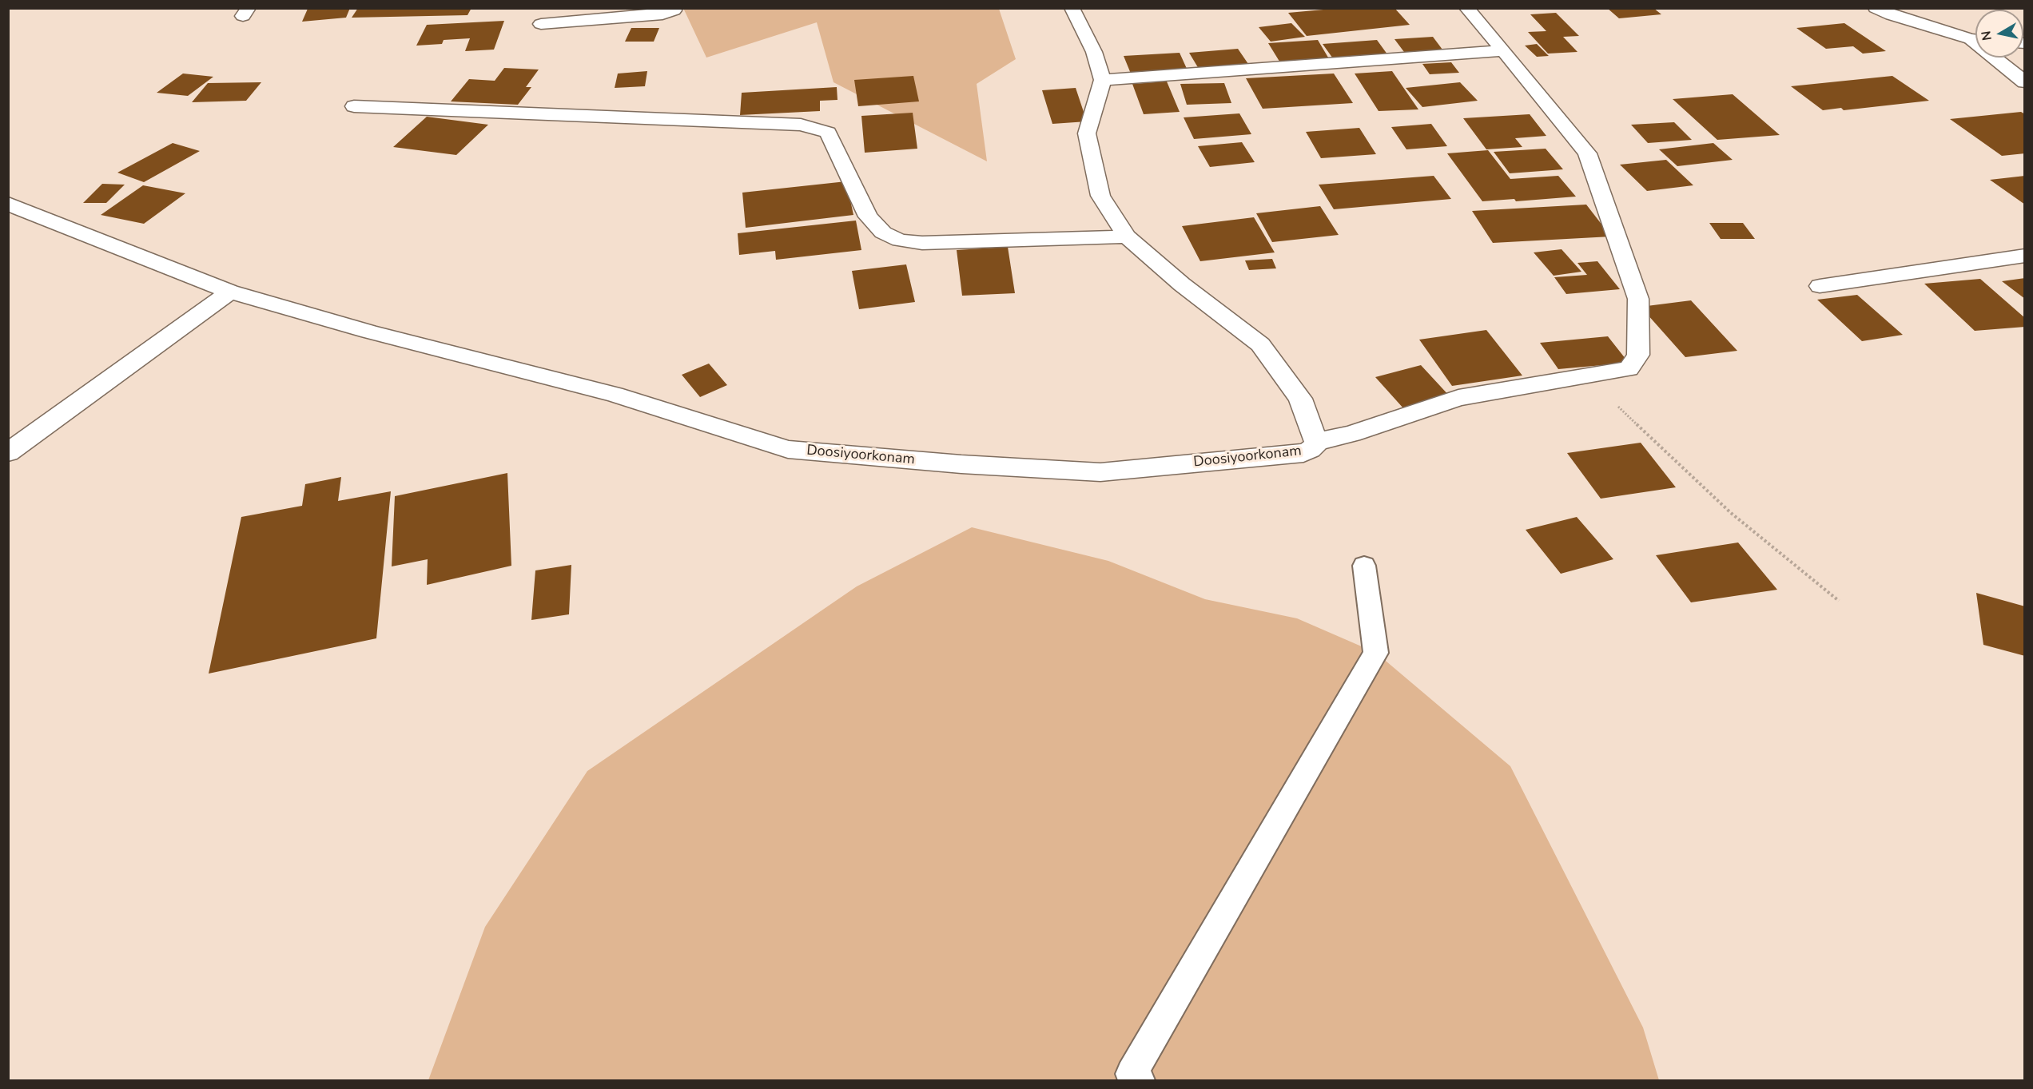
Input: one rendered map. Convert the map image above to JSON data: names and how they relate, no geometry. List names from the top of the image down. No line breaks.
{"streets":{"street":["Doosiyoorkonam"]},"north":"left"}
